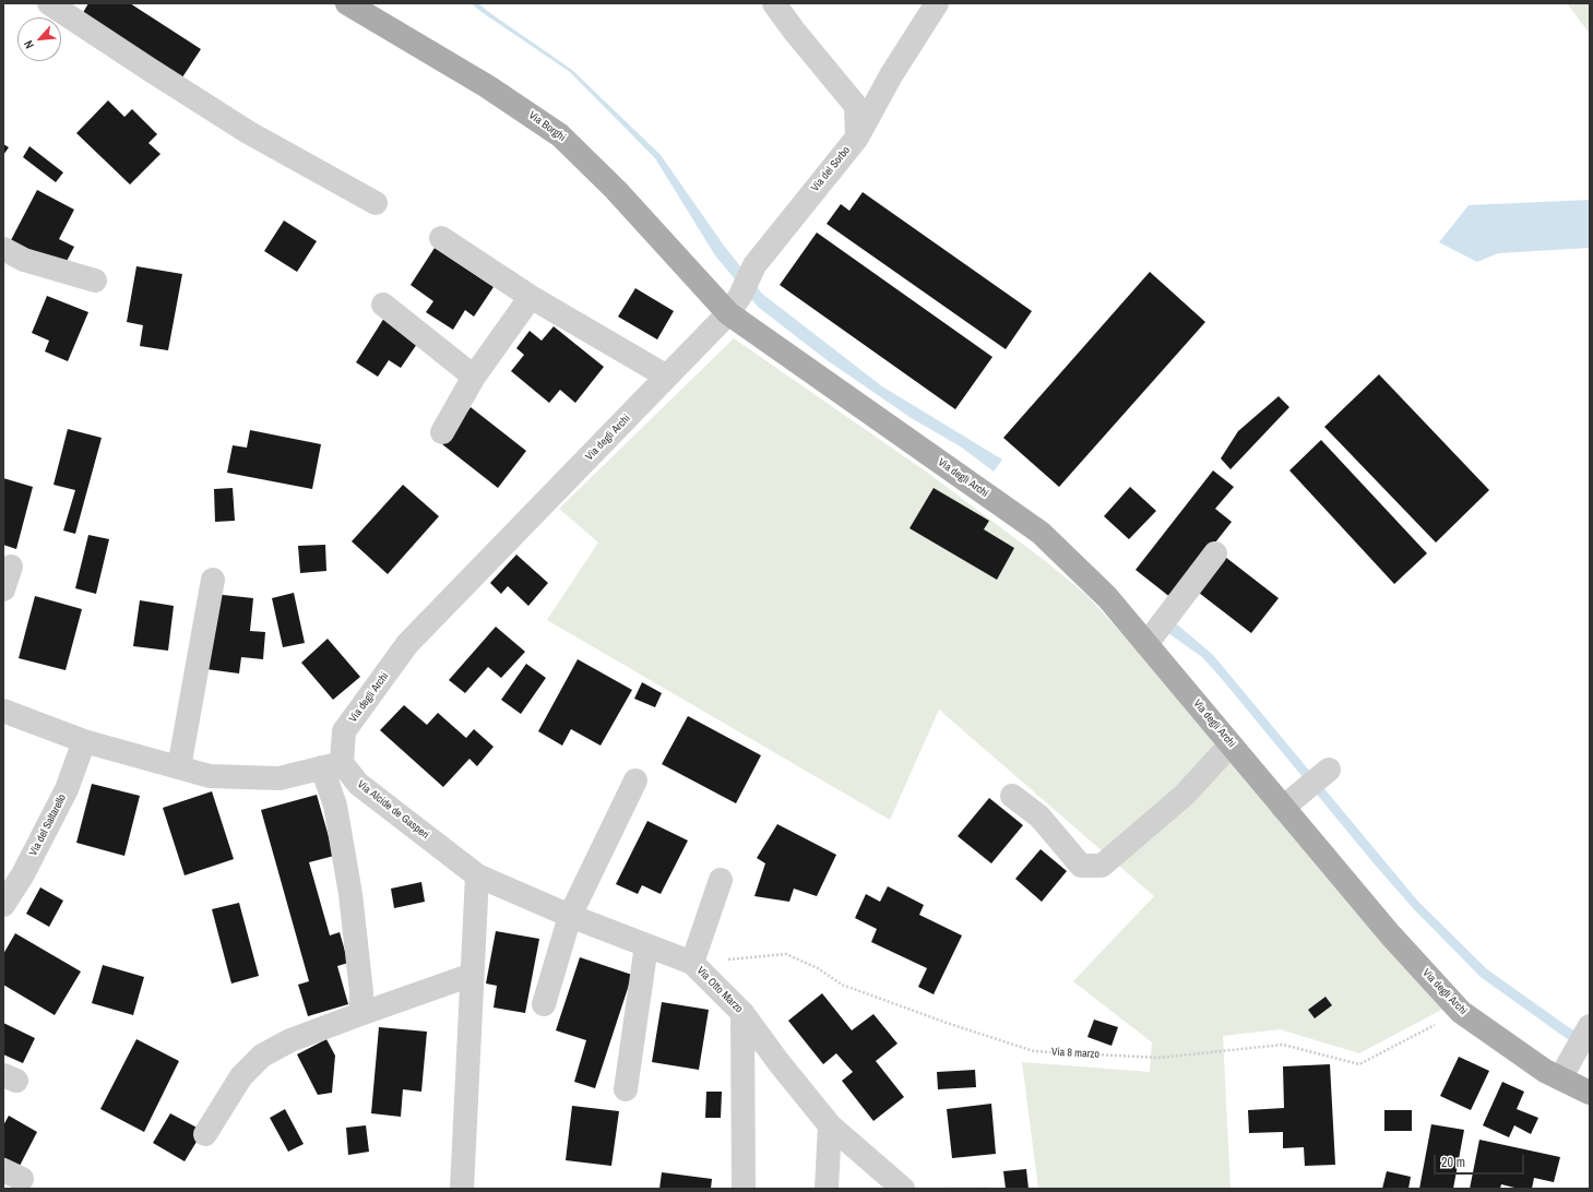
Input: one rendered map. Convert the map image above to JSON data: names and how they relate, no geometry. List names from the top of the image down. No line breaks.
{"streets":{"main road":["Via Borghi","Via degli Archi"],"street":["Via del Sorbo","Via Alcide de Gasperi","Via del Saltarello","Via Otto Marzo"],"path":["Via 8 marzo"]},"crossings":[["Via Borghi","Via del Sorbo"],["Via Borghi","Via degli Archi"],["Via del Sorbo","Via degli Archi"],["Via degli Archi","Via Alcide de Gasperi"],["Via degli Archi","Via 8 marzo"],["Via Alcide de Gasperi","Via Otto Marzo"],["Via Otto Marzo","Via 8 marzo"]],"scale_bar":"20 m","north":"bottom left"}
